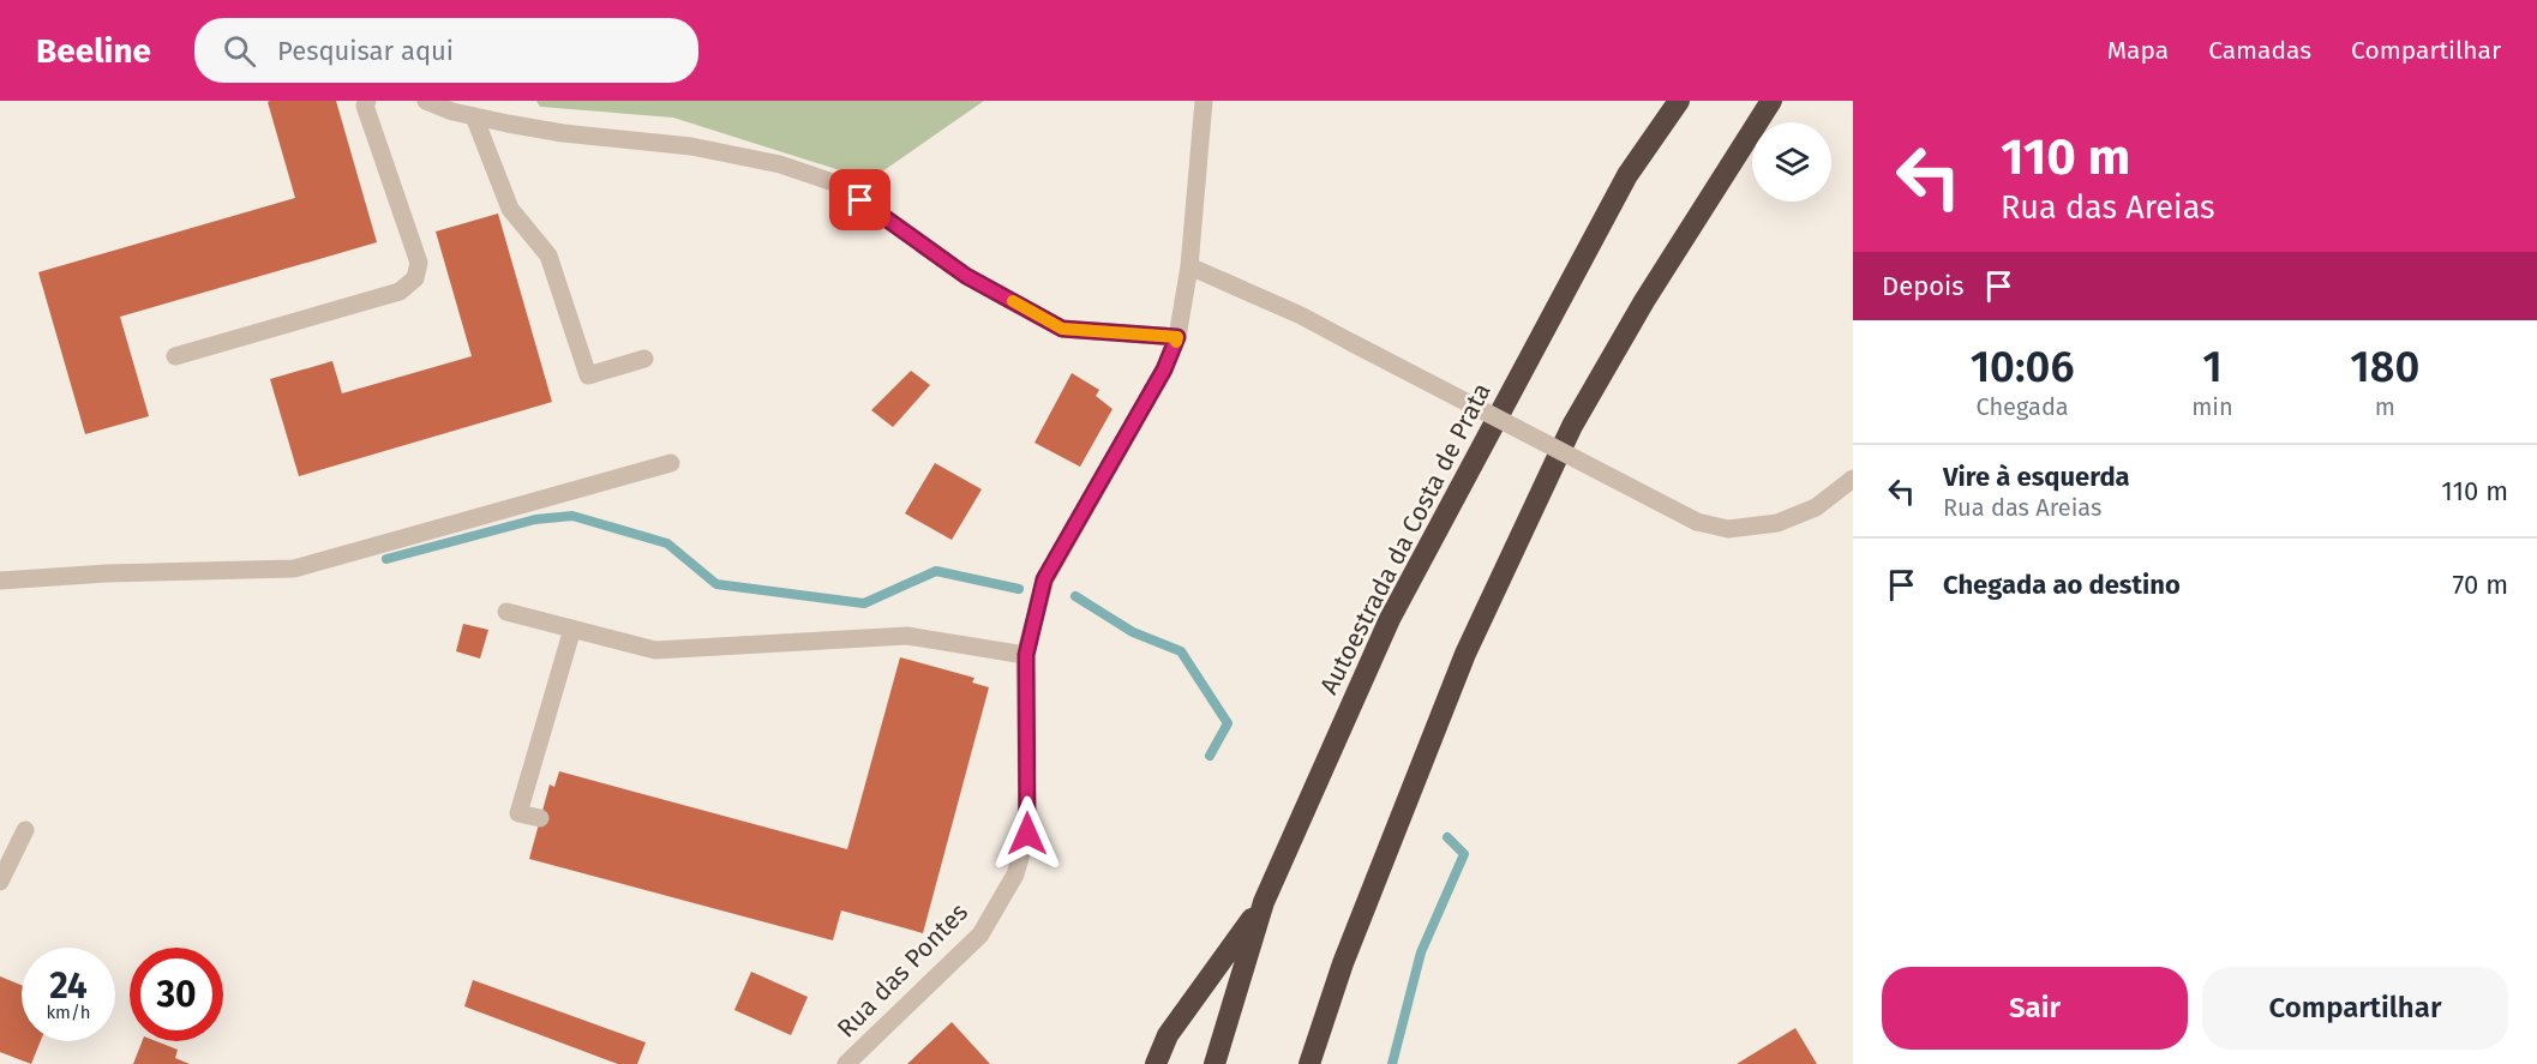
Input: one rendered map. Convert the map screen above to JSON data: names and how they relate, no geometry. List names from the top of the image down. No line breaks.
{"streets":{"highway":["Autoestrada da Costa de Prata"],"street":["Rua das Pontes"]},"page":{"header":"Beeline","search":"Pesquisar aqui","nav":["Mapa","Camadas","Compartilhar"],"turn":["110 m","Rua das Areias"],"then":"Depois","eta":["10:06","Chegada","1","min","180","m"],"list":[{"name":"Vire à esquerda","note":"Rua das Areias","value":"110 m"},{"name":"Chegada ao destino","value":"70 m"}],"speed":"24 km/h","limit":"30","buttons":["Sair","Compartilhar"]}}
